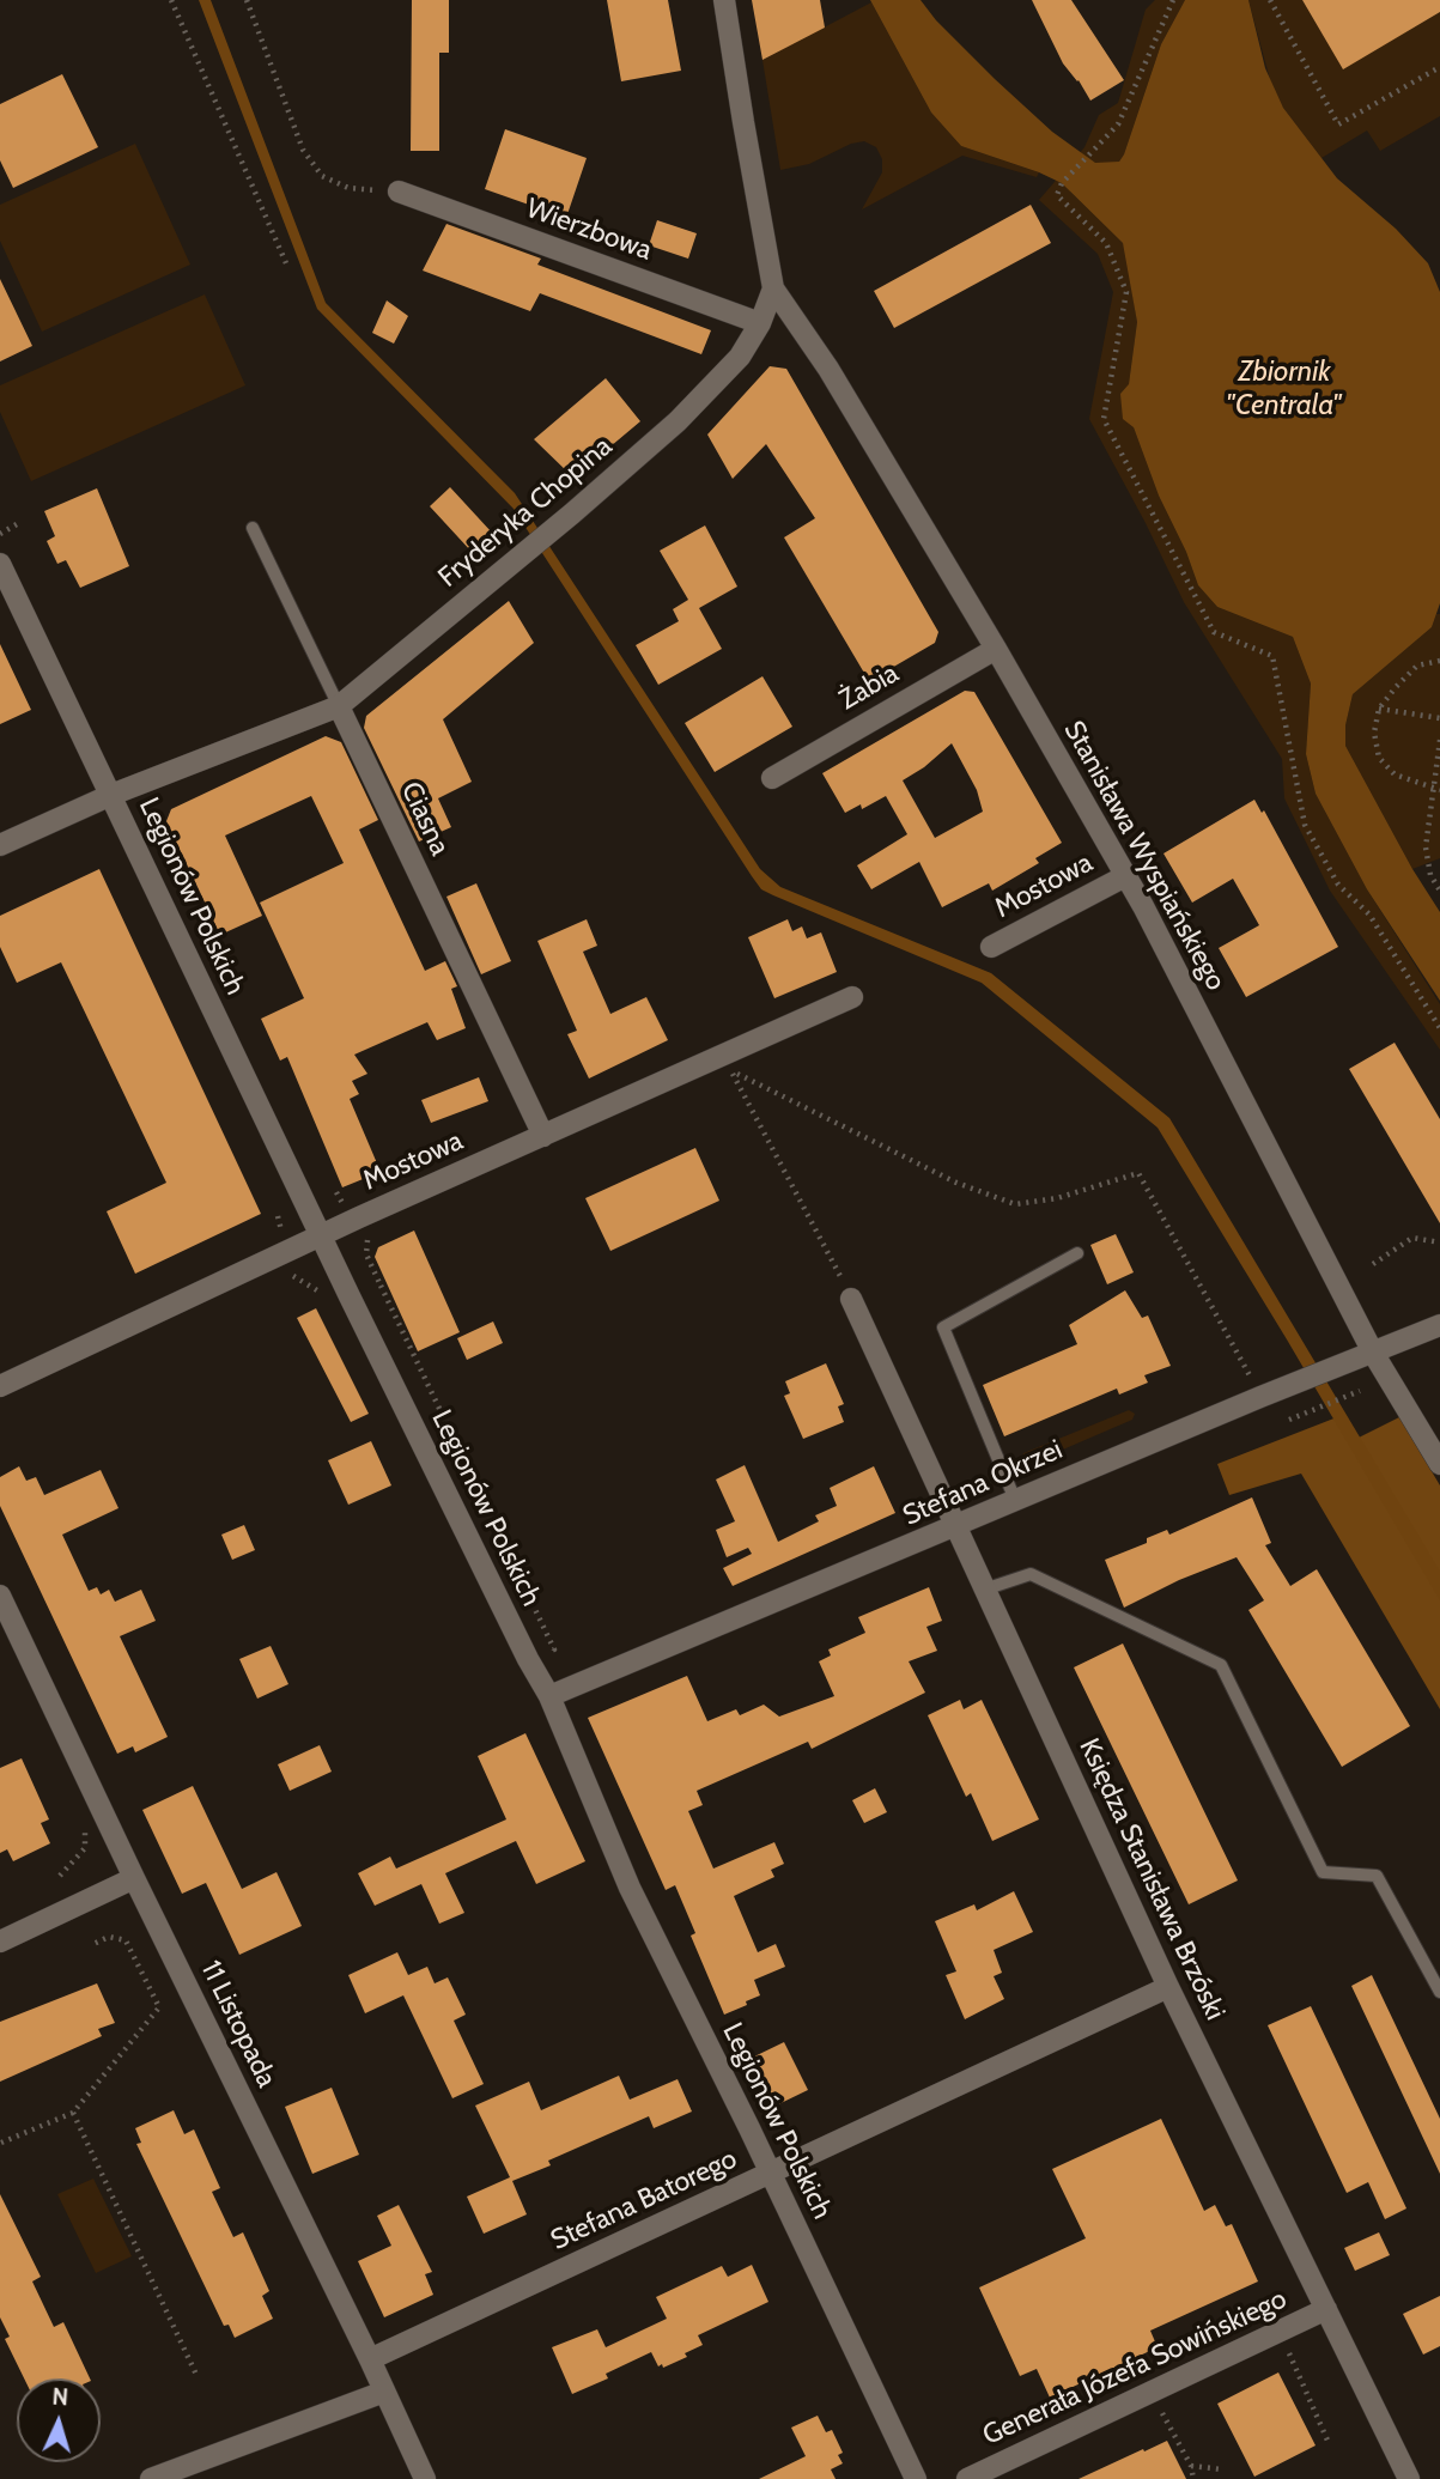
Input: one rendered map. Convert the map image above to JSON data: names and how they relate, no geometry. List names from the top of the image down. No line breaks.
{"streets":{"street":["Wierzbowa","Fryderyka Chopina","Żabia","Ciasna","Stanisława Wyspiańskiego","Mostowa","Legionów Polskich","Stefana Okrzei","Księdza Stanisława Brzóski","11 Listopada","Stefana Batorego","Generała Józefa Sowińskiego"]},"crossings":[["Wierzbowa","Fryderyka Chopina"],["Fryderyka Chopina","Ciasna"],["Fryderyka Chopina","Stanisława Wyspiańskiego"],["Fryderyka Chopina","Legionów Polskich"],["Żabia","Stanisława Wyspiańskiego"],["Ciasna","Mostowa"],["Stanisława Wyspiańskiego","Mostowa"],["Stanisława Wyspiańskiego","Stefana Okrzei"],["Mostowa","Legionów Polskich"],["Legionów Polskich","Stefana Okrzei"],["Legionów Polskich","Stefana Batorego"],["Stefana Okrzei","Księdza Stanisława Brzóski"],["Księdza Stanisława Brzóski","Stefana Batorego"],["Księdza Stanisława Brzóski","Generała Józefa Sowińskiego"],["11 Listopada","Stefana Batorego"]],"water":["Zbiornik \"Centrala\""],"north":"top"}
